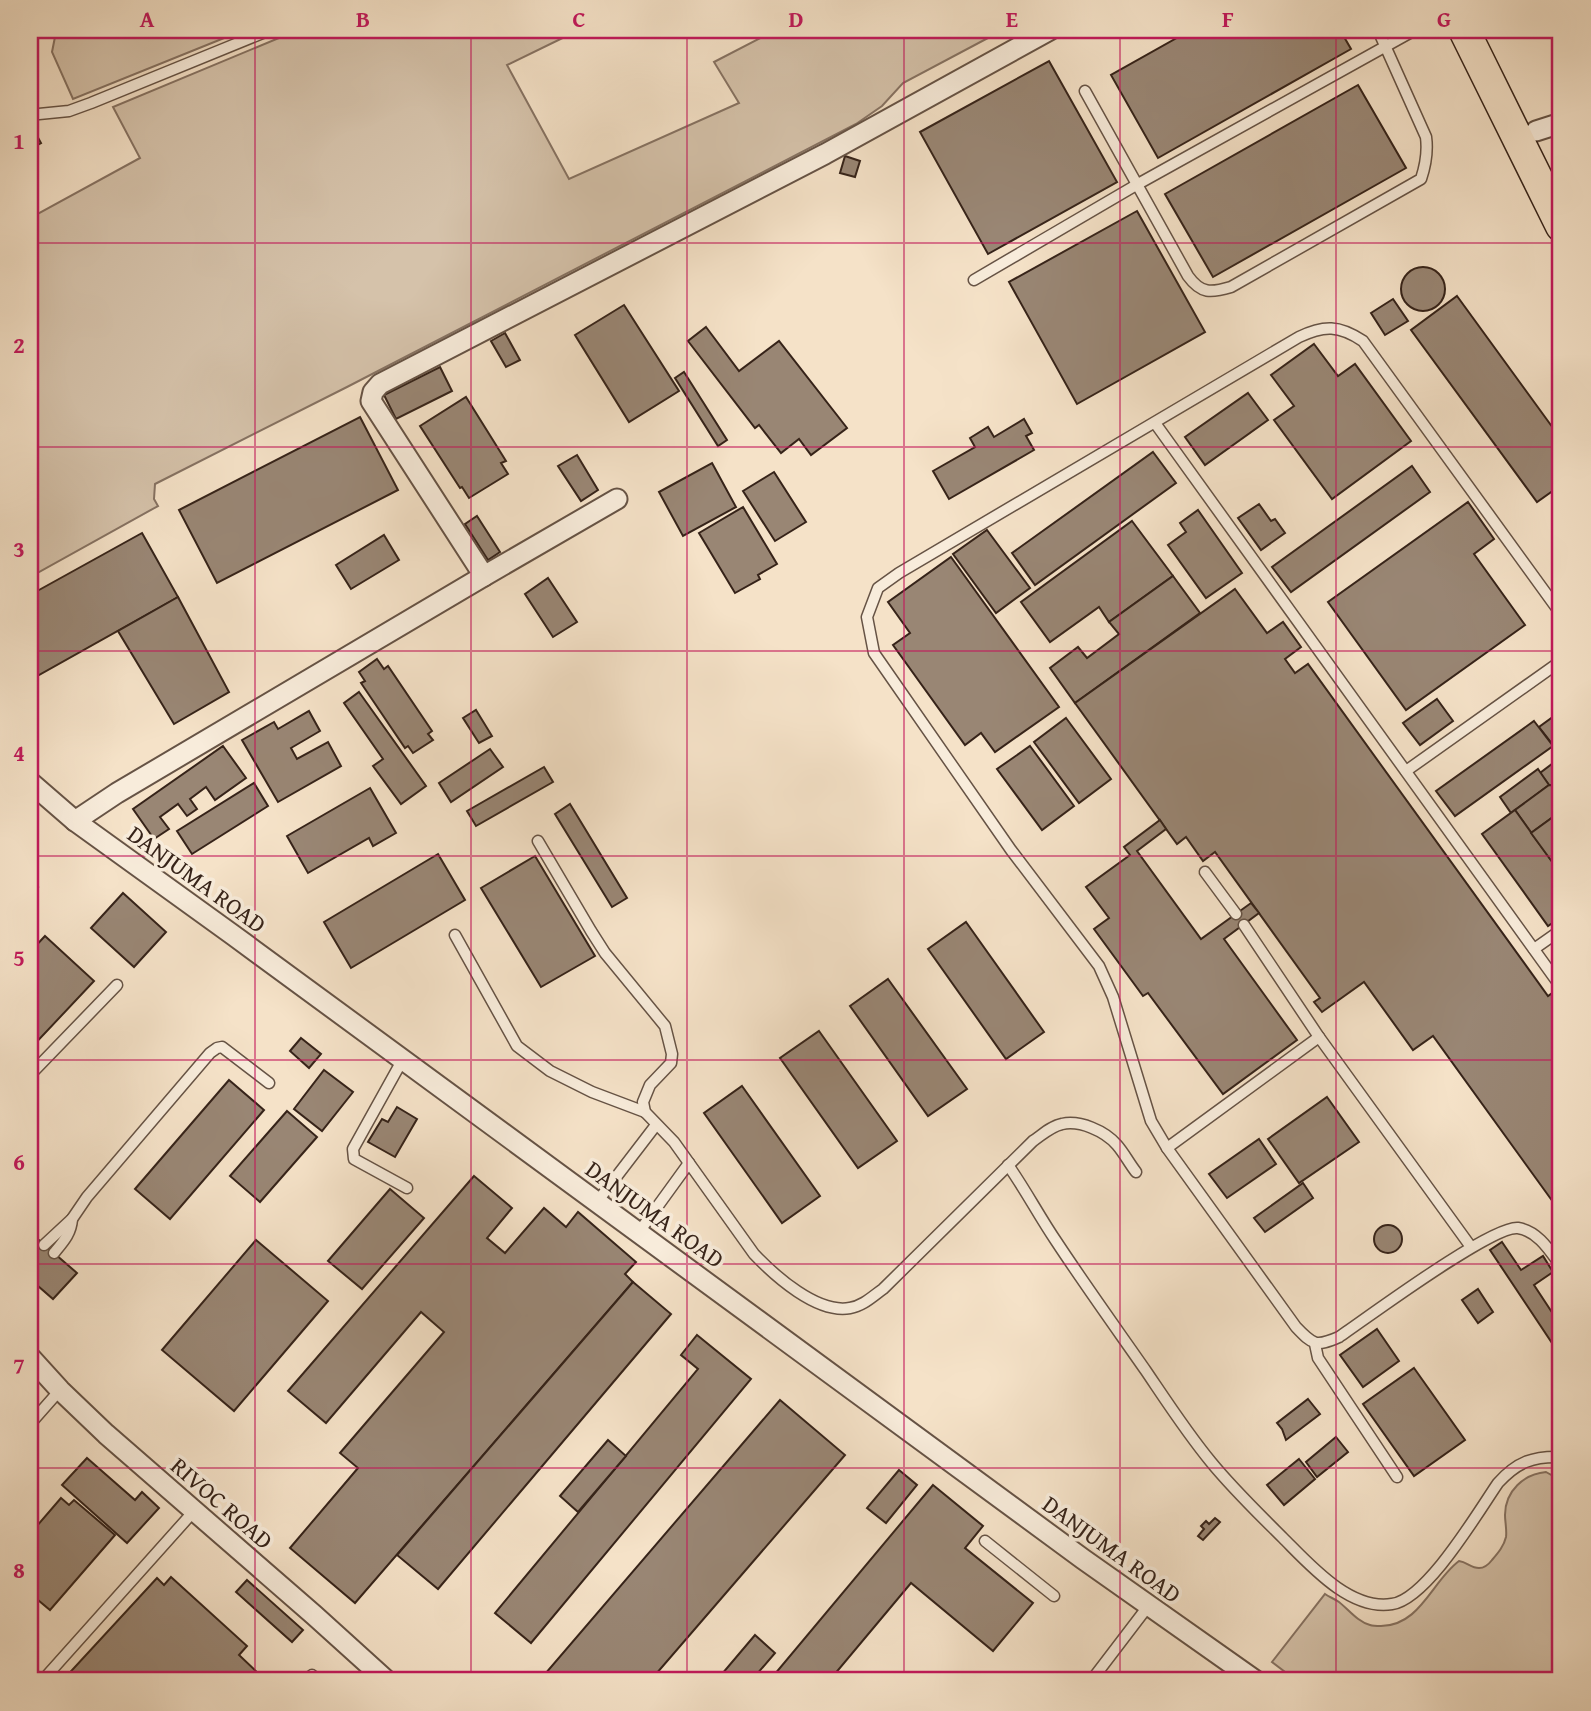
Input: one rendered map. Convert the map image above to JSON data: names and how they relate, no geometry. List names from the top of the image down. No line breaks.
{"streets":{"street":["DANJUMA ROAD","RIVOC ROAD"]},"grid":{"columns":["A","B","C","D","E","F","G"],"rows":["1","2","3","4","5","6","7","8"]}}
